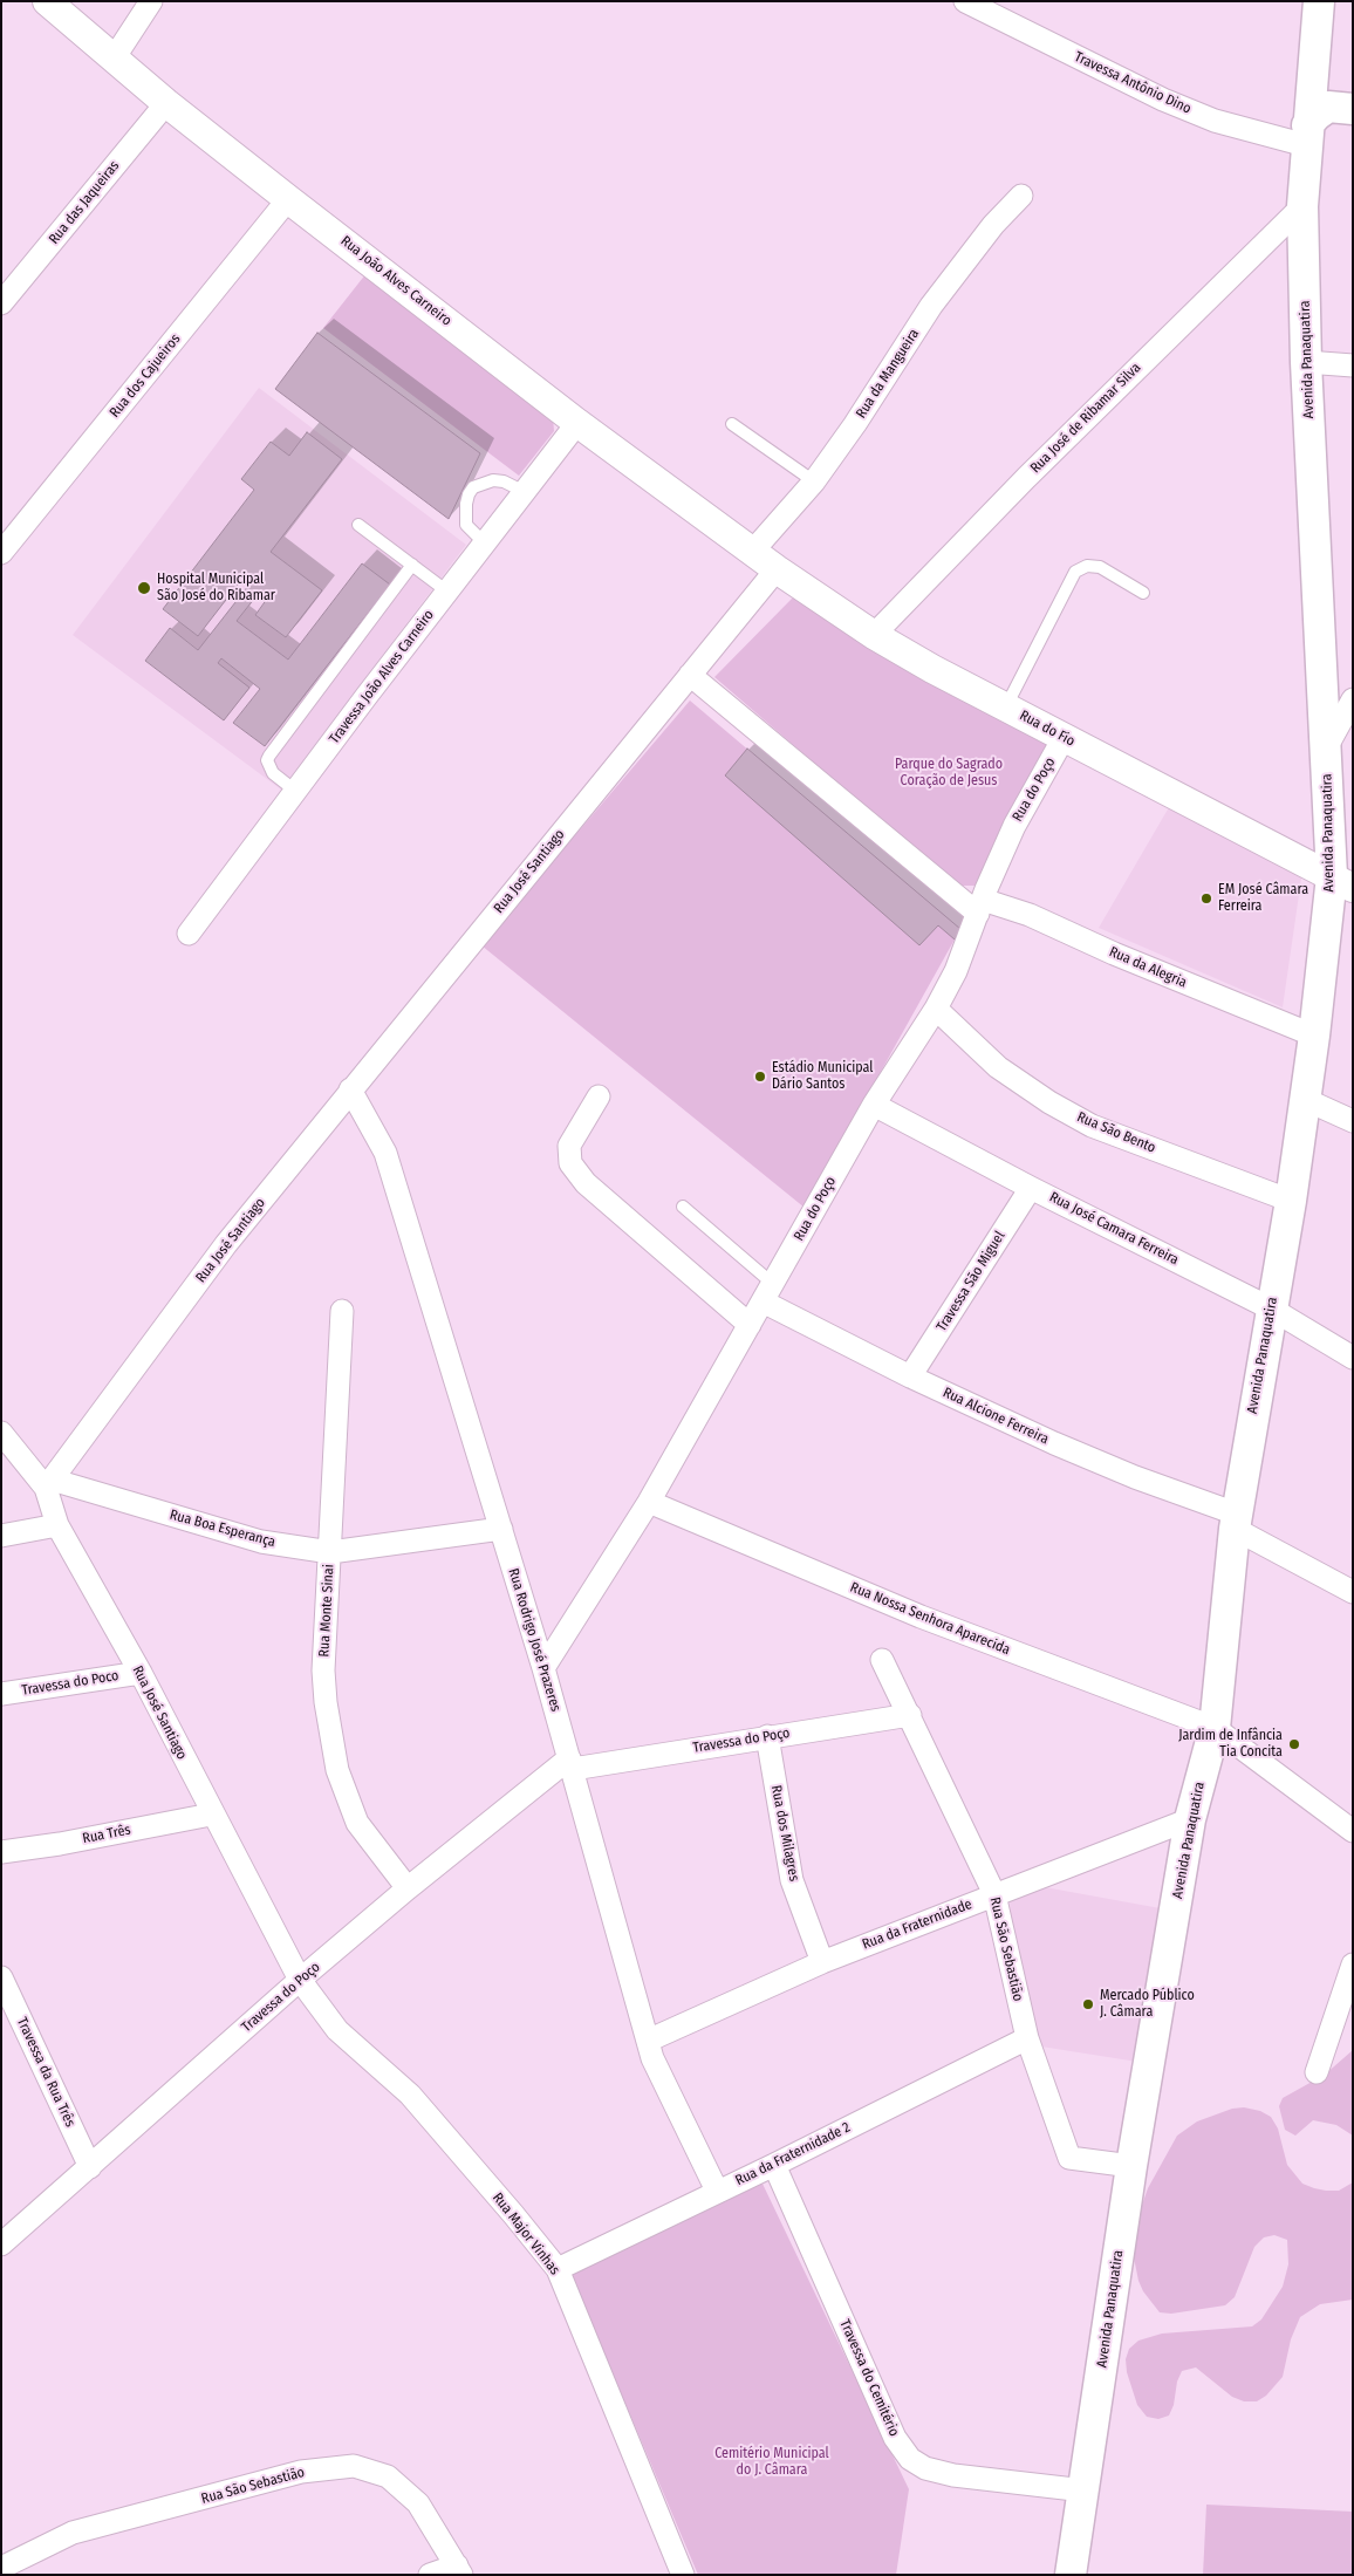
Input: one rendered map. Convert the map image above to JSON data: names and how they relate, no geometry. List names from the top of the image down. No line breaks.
{"streets":{"main road":["Avenida Panaquatira"],"street":["Travessa Antônio Dino","Rua das Jaqueiras","Rua João Alves Carneiro","Rua da Mangueira","Rua dos Cajueiros","Rua José de Ribamar Silva","Travessa João Alves Carneiro","Rua do Fio","Rua do Poço","Rua José Santiago","Rua da Alegria","Rua São Bento","Rua José Camara Ferreira","Travessa São Miguel","Rua Alcione Ferreira","Rua Boa Esperança","Rua Monte Sinai","Rua Nossa Senhora Aparecida","Rua Rodrigo José Prazeres","Travessa do Poco","Travessa do Poço","Rua dos Milagres","Rua Três","Rua da Fraternidade","Rua São Sebastião","Travessa da Rua Três","Rua da Fraternidade 2","Rua Major Vinhas","Travessa do Cemitério"]},"crossings":[["Travessa Antônio Dino","Avenida Panaquatira"],["Rua das Jaqueiras","Rua João Alves Carneiro"],["Rua João Alves Carneiro","Rua da Mangueira"],["Rua João Alves Carneiro","Rua dos Cajueiros"],["Rua João Alves Carneiro","Travessa João Alves Carneiro"],["Rua João Alves Carneiro","Rua do Fio"],["Avenida Panaquatira","Rua José de Ribamar Silva"],["Avenida Panaquatira","Rua do Fio"],["Avenida Panaquatira","Rua da Alegria"],["Avenida Panaquatira","Rua São Bento"],["Avenida Panaquatira","Rua José Camara Ferreira"],["Avenida Panaquatira","Rua Alcione Ferreira"],["Avenida Panaquatira","Rua Nossa Senhora Aparecida"],["Avenida Panaquatira","Rua da Fraternidade"],["Avenida Panaquatira","Rua São Sebastião"],["Avenida Panaquatira","Travessa do Cemitério"],["Rua da Mangueira","Rua do Fio"],["Rua José de Ribamar Silva","Rua do Fio"],["Rua do Fio","Rua do Poço"],["Rua do Fio","Rua José Santiago"],["Rua do Poço","Rua da Alegria"],["Rua do Poço","Rua São Bento"],["Rua do Poço","Rua José Camara Ferreira"],["Rua do Poço","Rua Alcione Ferreira"],["Rua do Poço","Rua Nossa Senhora Aparecida"],["Rua do Poço","Rua Rodrigo José Prazeres"],["Rua José Santiago","Rua Boa Esperança"],["Rua José Santiago","Rua Rodrigo José Prazeres"],["Rua José Santiago","Travessa do Poco"],["Rua José Santiago","Travessa do Poço"],["Rua José Santiago","Rua Três"],["Rua José Santiago","Rua Major Vinhas"],["Rua José Camara Ferreira","Travessa São Miguel"],["Travessa São Miguel","Rua Alcione Ferreira"],["Rua Boa Esperança","Rua Monte Sinai"],["Rua Boa Esperança","Rua Rodrigo José Prazeres"],["Rua Monte Sinai","Travessa do Poço"],["Rua Rodrigo José Prazeres","Travessa do Poço"],["Rua Rodrigo José Prazeres","Rua da Fraternidade"],["Rua Rodrigo José Prazeres","Rua da Fraternidade 2"],["Travessa do Poço","Rua dos Milagres"],["Travessa do Poço","Rua São Sebastião"],["Travessa do Poço","Travessa da Rua Três"],["Travessa do Poço","Rua Major Vinhas"],["Rua dos Milagres","Rua da Fraternidade"],["Rua da Fraternidade","Rua São Sebastião"],["Rua São Sebastião","Rua da Fraternidade 2"],["Rua da Fraternidade 2","Rua Major Vinhas"],["Rua da Fraternidade 2","Travessa do Cemitério"]],"parks":["Parque do Sagrado Coração de Jesus","Cemitério Municipal do J. Câmara"],"places":["Hospital Municipal São José do Ribamar","EM José Câmara Ferreira","Estádio Municipal Dário Santos","Jardim de Infância Tia Concita","Mercado Público J. Câmara"]}
